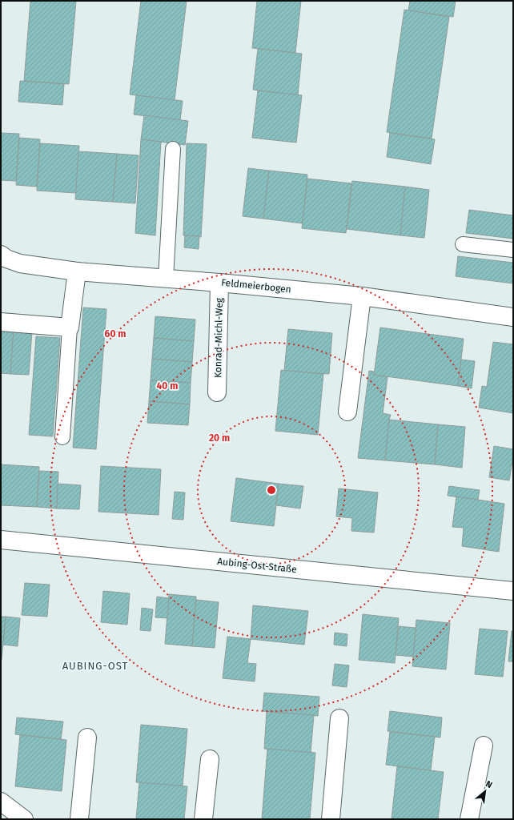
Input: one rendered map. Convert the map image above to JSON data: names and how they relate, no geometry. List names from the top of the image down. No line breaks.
{"streets":{"street":["Feldmeierbogen","Konrad-Michl-Weg","Aubing-Ost-Straße"]},"crossings":[["Feldmeierbogen","Konrad-Michl-Weg"]],"districts":["AUBING-OST"],"north":"top right","rings":["60 m","40 m","20 m"]}
